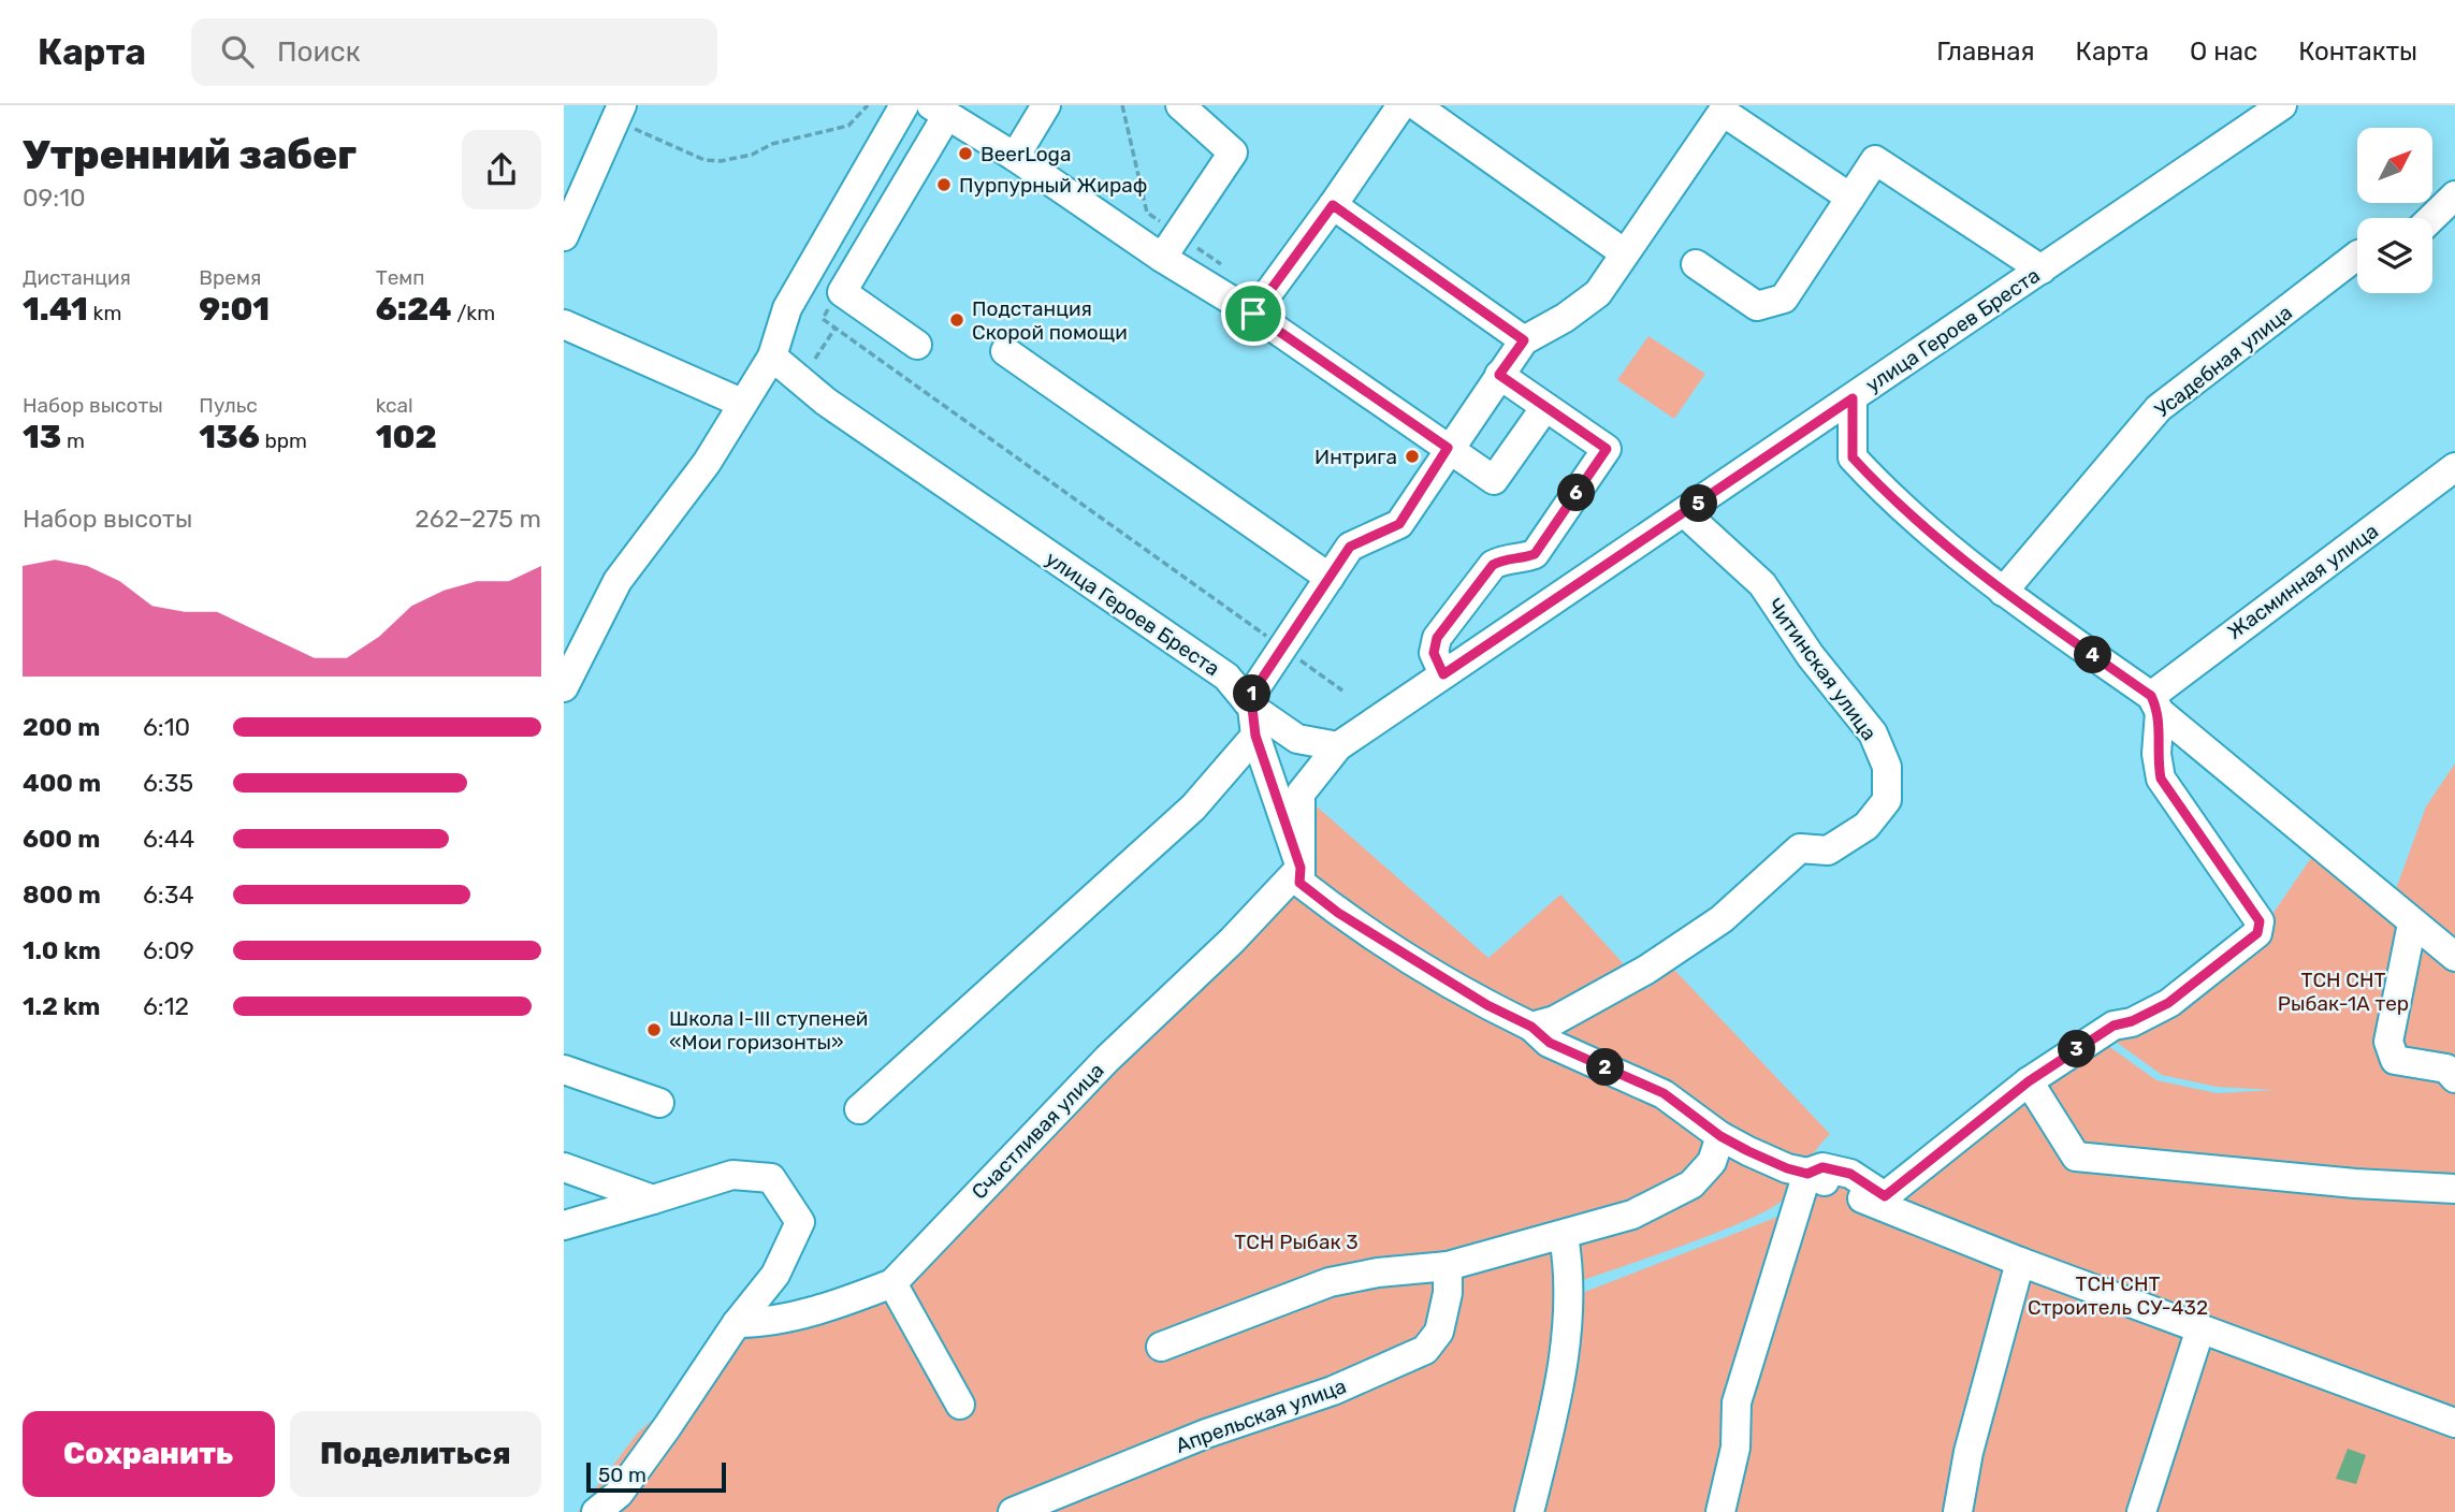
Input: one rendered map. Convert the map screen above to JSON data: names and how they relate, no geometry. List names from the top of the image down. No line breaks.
{"streets":{"street":["улица Героев Бреста","Усадебная улица","Жасминная улица","Читинская улица","Счастливая улица","Апрельская улица"]},"crossings":[["улица Героев Бреста","Читинская улица"]],"parks":["ТСН СНТ Рыбак-1А тер","ТСН Рыбак 3","ТСН СНТ Строитель СУ-432"],"places":["BeerLoga","Пурпурный Жираф","Подстанция Скорой помощи","Интрига","Школа I-III ступеней «Мои горизонты»"],"scale_bar":"50 m","north":"top right","page":{"header":"Карта","search":"Поиск","nav":["Главная","Карта","О нас","Контакты"],"heading":["Утренний забег","09:10"],"stats":[["Дистанция","1.41 km"],["Время","9:01"],["Темп","6:24 /km"],["Набор высоты","13 m"],["Пульс","136 bpm"],["kcal","102"]],"pins":["6","5","4","1","3","2"],"chart":["Набор высоты","262–275 m"],"list":[{"name":"200 m","note":"6:10"},{"name":"400 m","note":"6:35"},{"name":"600 m","note":"6:44"},{"name":"800 m","note":"6:34"},{"name":"1.0 km","note":"6:09"},{"name":"1.2 km","note":"6:12"}],"buttons":["Сохранить","Поделиться"],"scale":"50 m"}}
